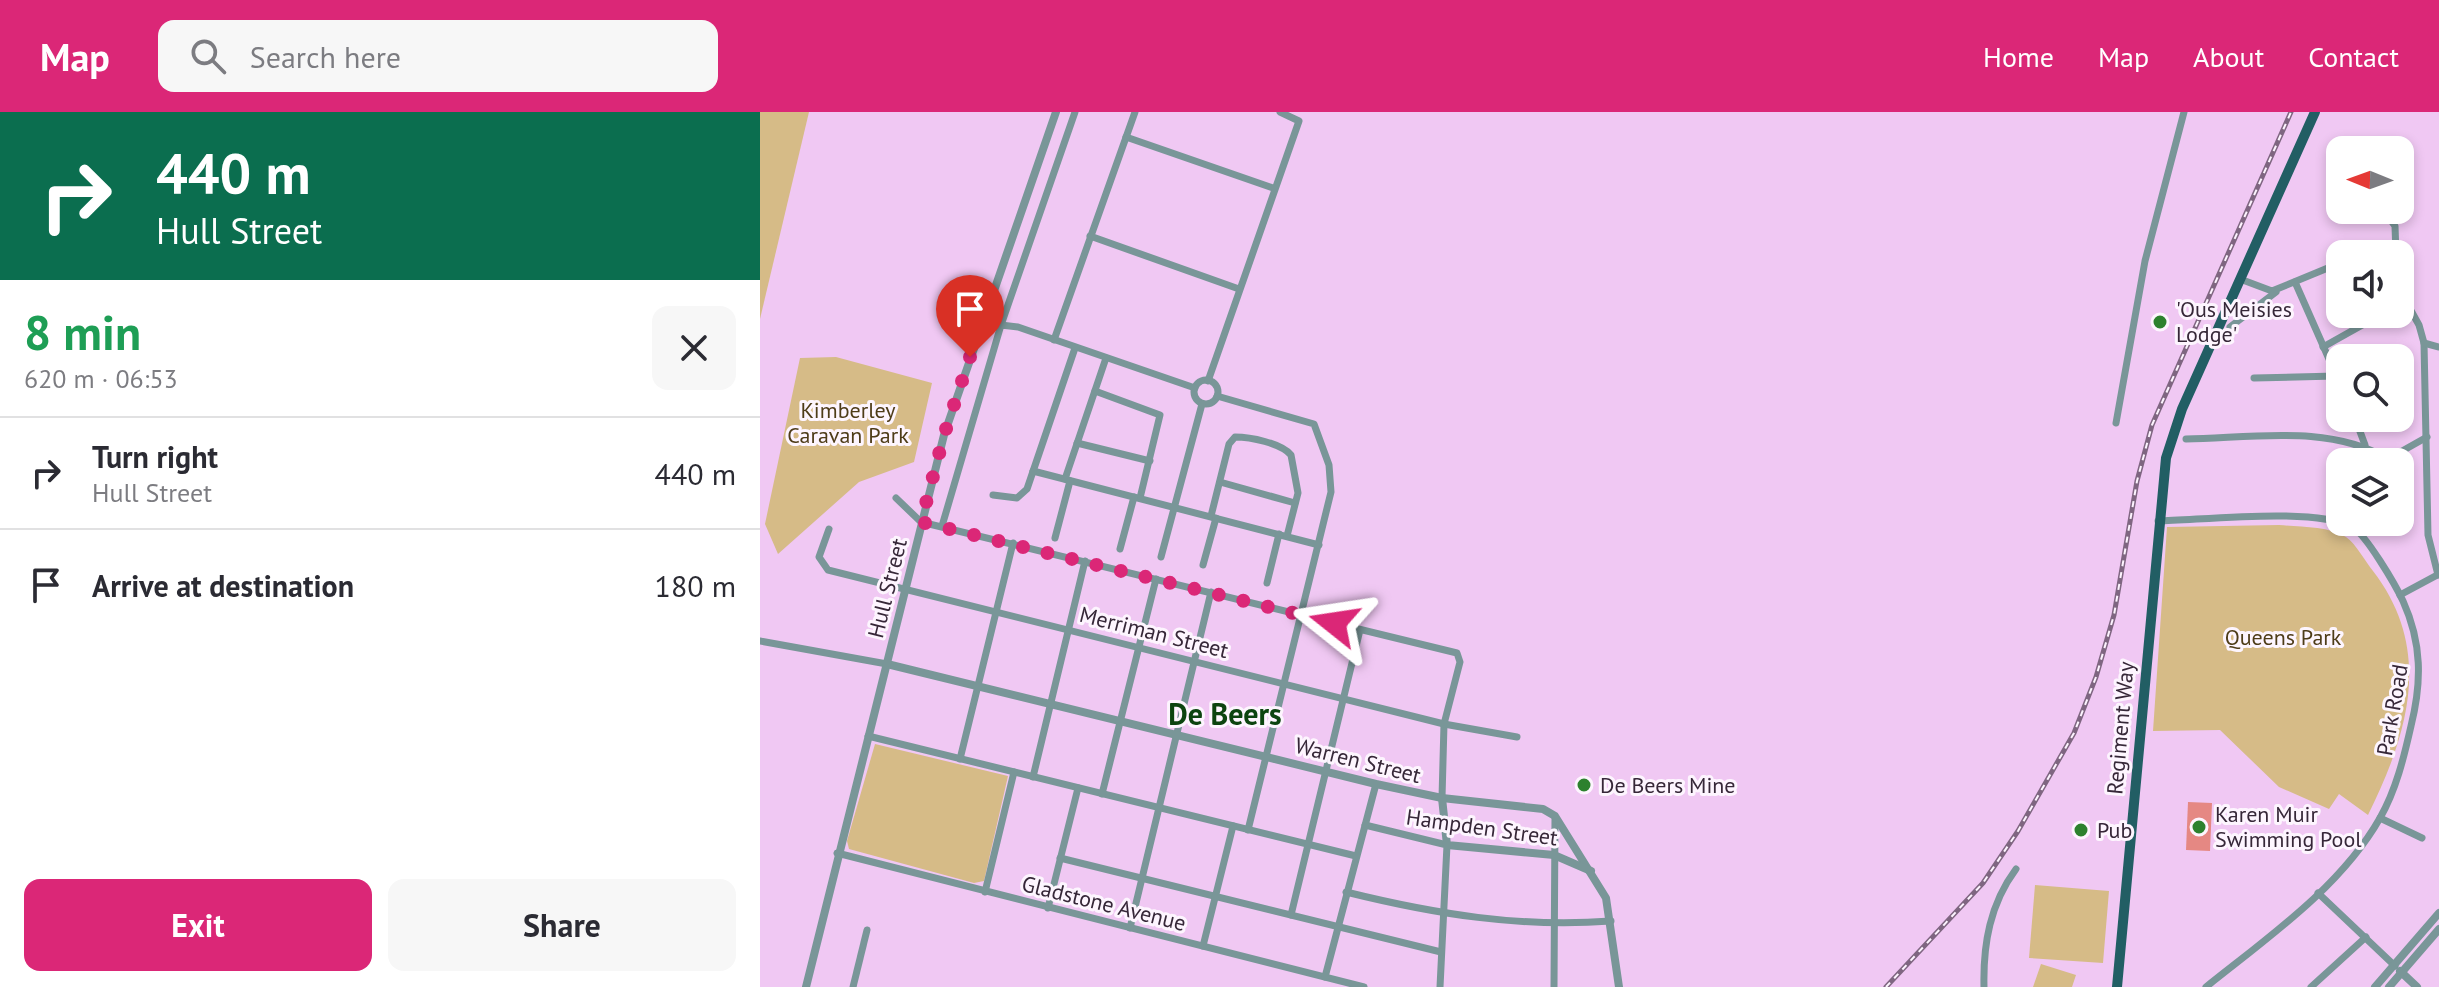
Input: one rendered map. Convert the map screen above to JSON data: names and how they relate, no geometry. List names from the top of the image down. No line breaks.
{"streets":{"main road":["Regiment Way"],"street":["Hull Street","Merriman Street","Park Road","Warren Street","Hampden Street","Gladstone Avenue"]},"crossings":[["Hull Street","Merriman Street"],["Hull Street","Warren Street"],["Hull Street","Gladstone Avenue"],["Park Road","Regiment Way"]],"districts":["De Beers"],"parks":["Kimberley Caravan Park","Queens Park"],"places":["'Ous Meisies Lodge'","De Beers Mine","Karen Muir Swimming Pool","Pub"],"north":"left","page":{"header":"Map","search":"Search here","nav":["Home","Map","About","Contact"],"turn":["440 m","Hull Street"],"heading":["8 min","620 m · 06:53"],"list":[{"name":"Turn right","note":"Hull Street","value":"440 m"},{"name":"Arrive at destination","value":"180 m"}],"buttons":["Exit","Share"]}}
